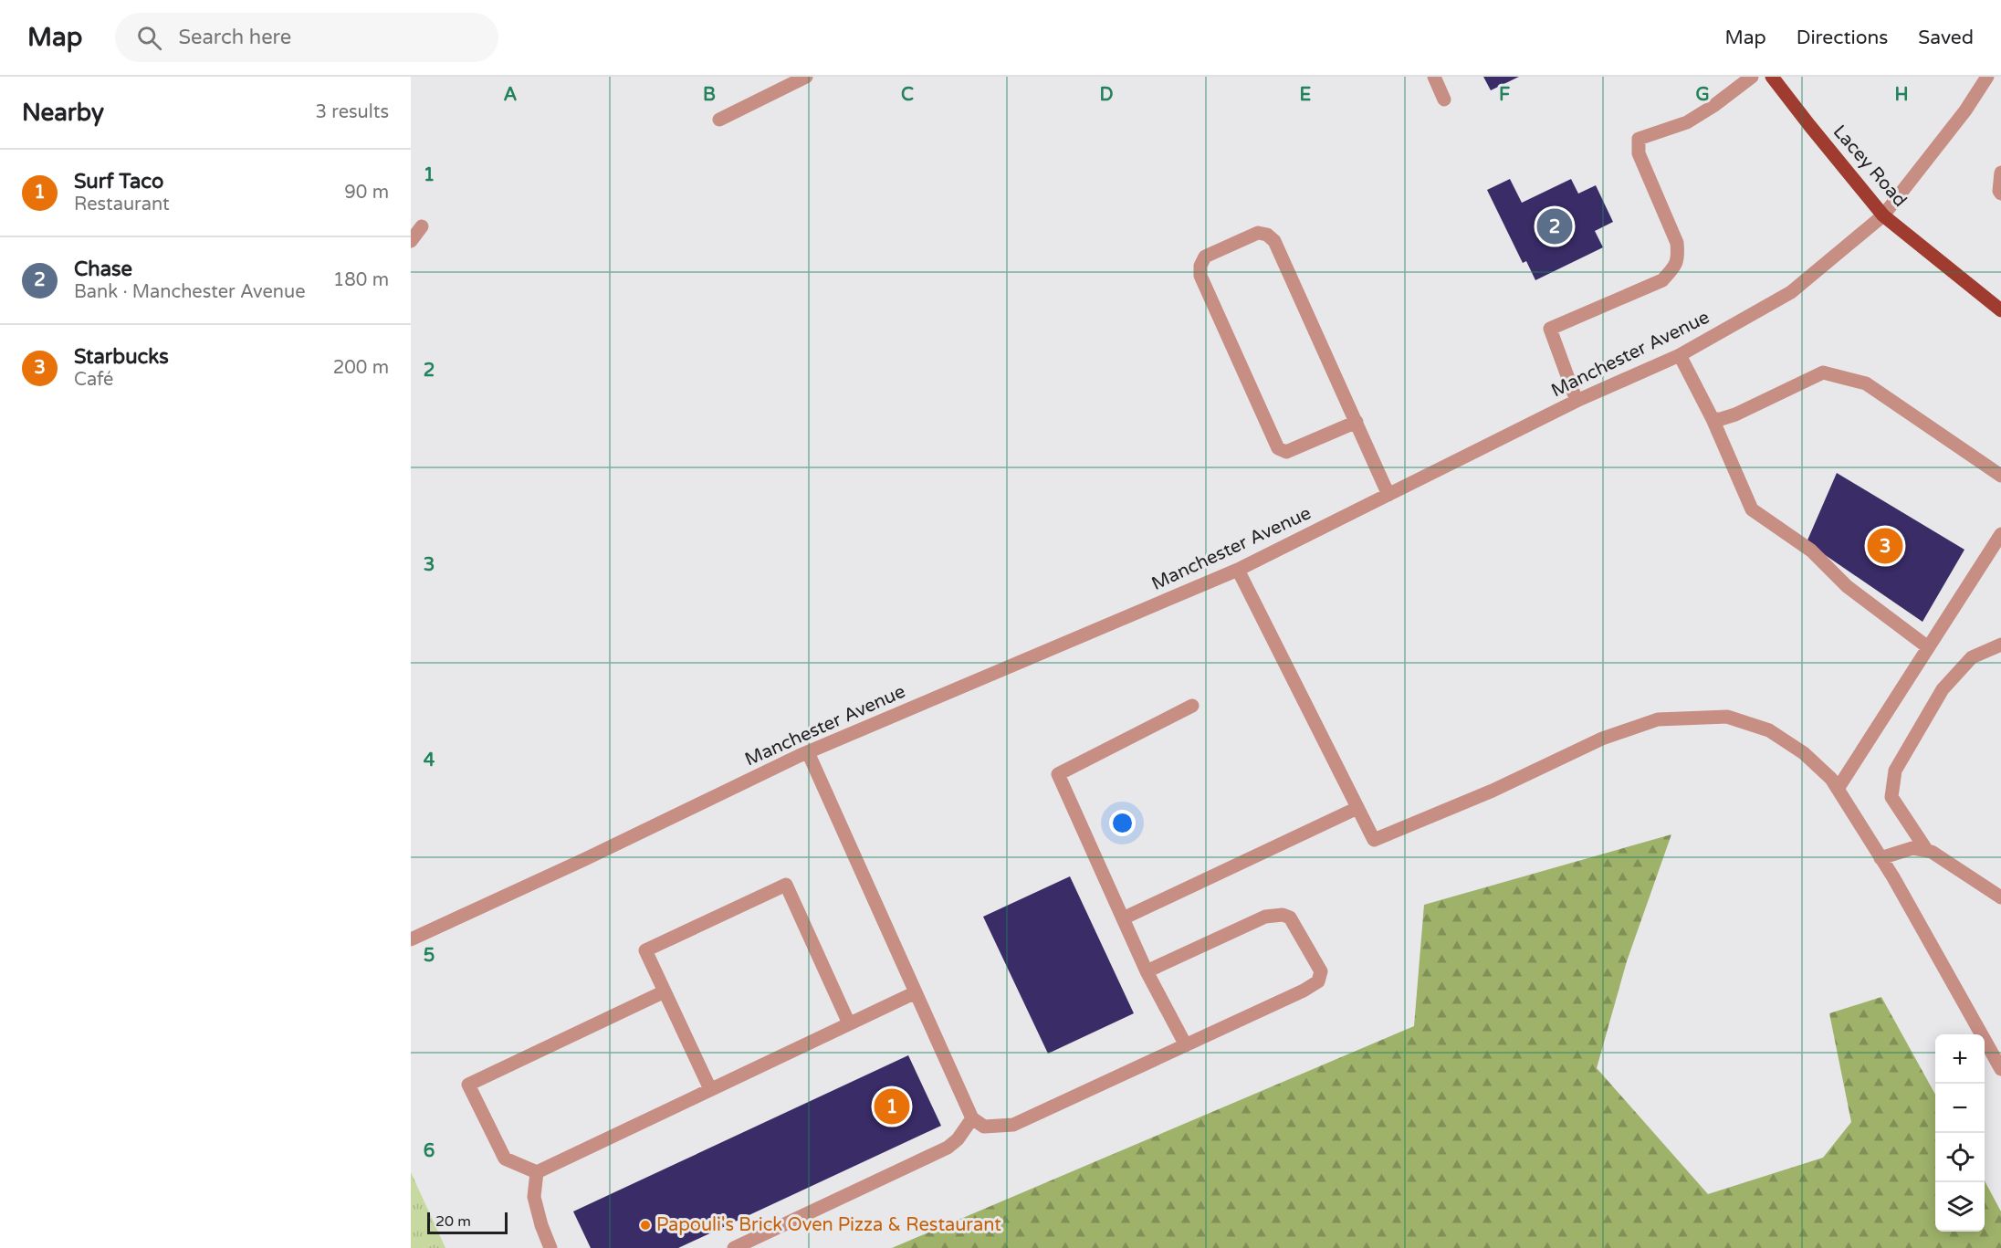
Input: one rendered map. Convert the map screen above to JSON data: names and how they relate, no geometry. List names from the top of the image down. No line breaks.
{"streets":{"main road":["Lacey Road"],"street":["Manchester Avenue"]},"crossings":[["Lacey Road","Manchester Avenue"]],"places":["Papouli's Brick Oven Pizza & Restaurant"],"scale_bar":"20 m","page":{"header":"Map","search":"Search here","nav":["Map","Directions","Saved"],"heading":["Nearby","3 results"],"list":[{"mark":"1","name":"Surf Taco","note":"Restaurant","value":"90 m"},{"mark":"2","name":"Chase","note":"Bank · Manchester Avenue","value":"180 m"},{"mark":"3","name":"Starbucks","note":"Café","value":"200 m"}],"pins":["2","3","1"],"map_buttons":["+","−"],"scale":"20 m"},"grid":{"columns":["A","B","C","D","E","F","G","H"],"rows":["1","2","3","4","5","6"]}}
